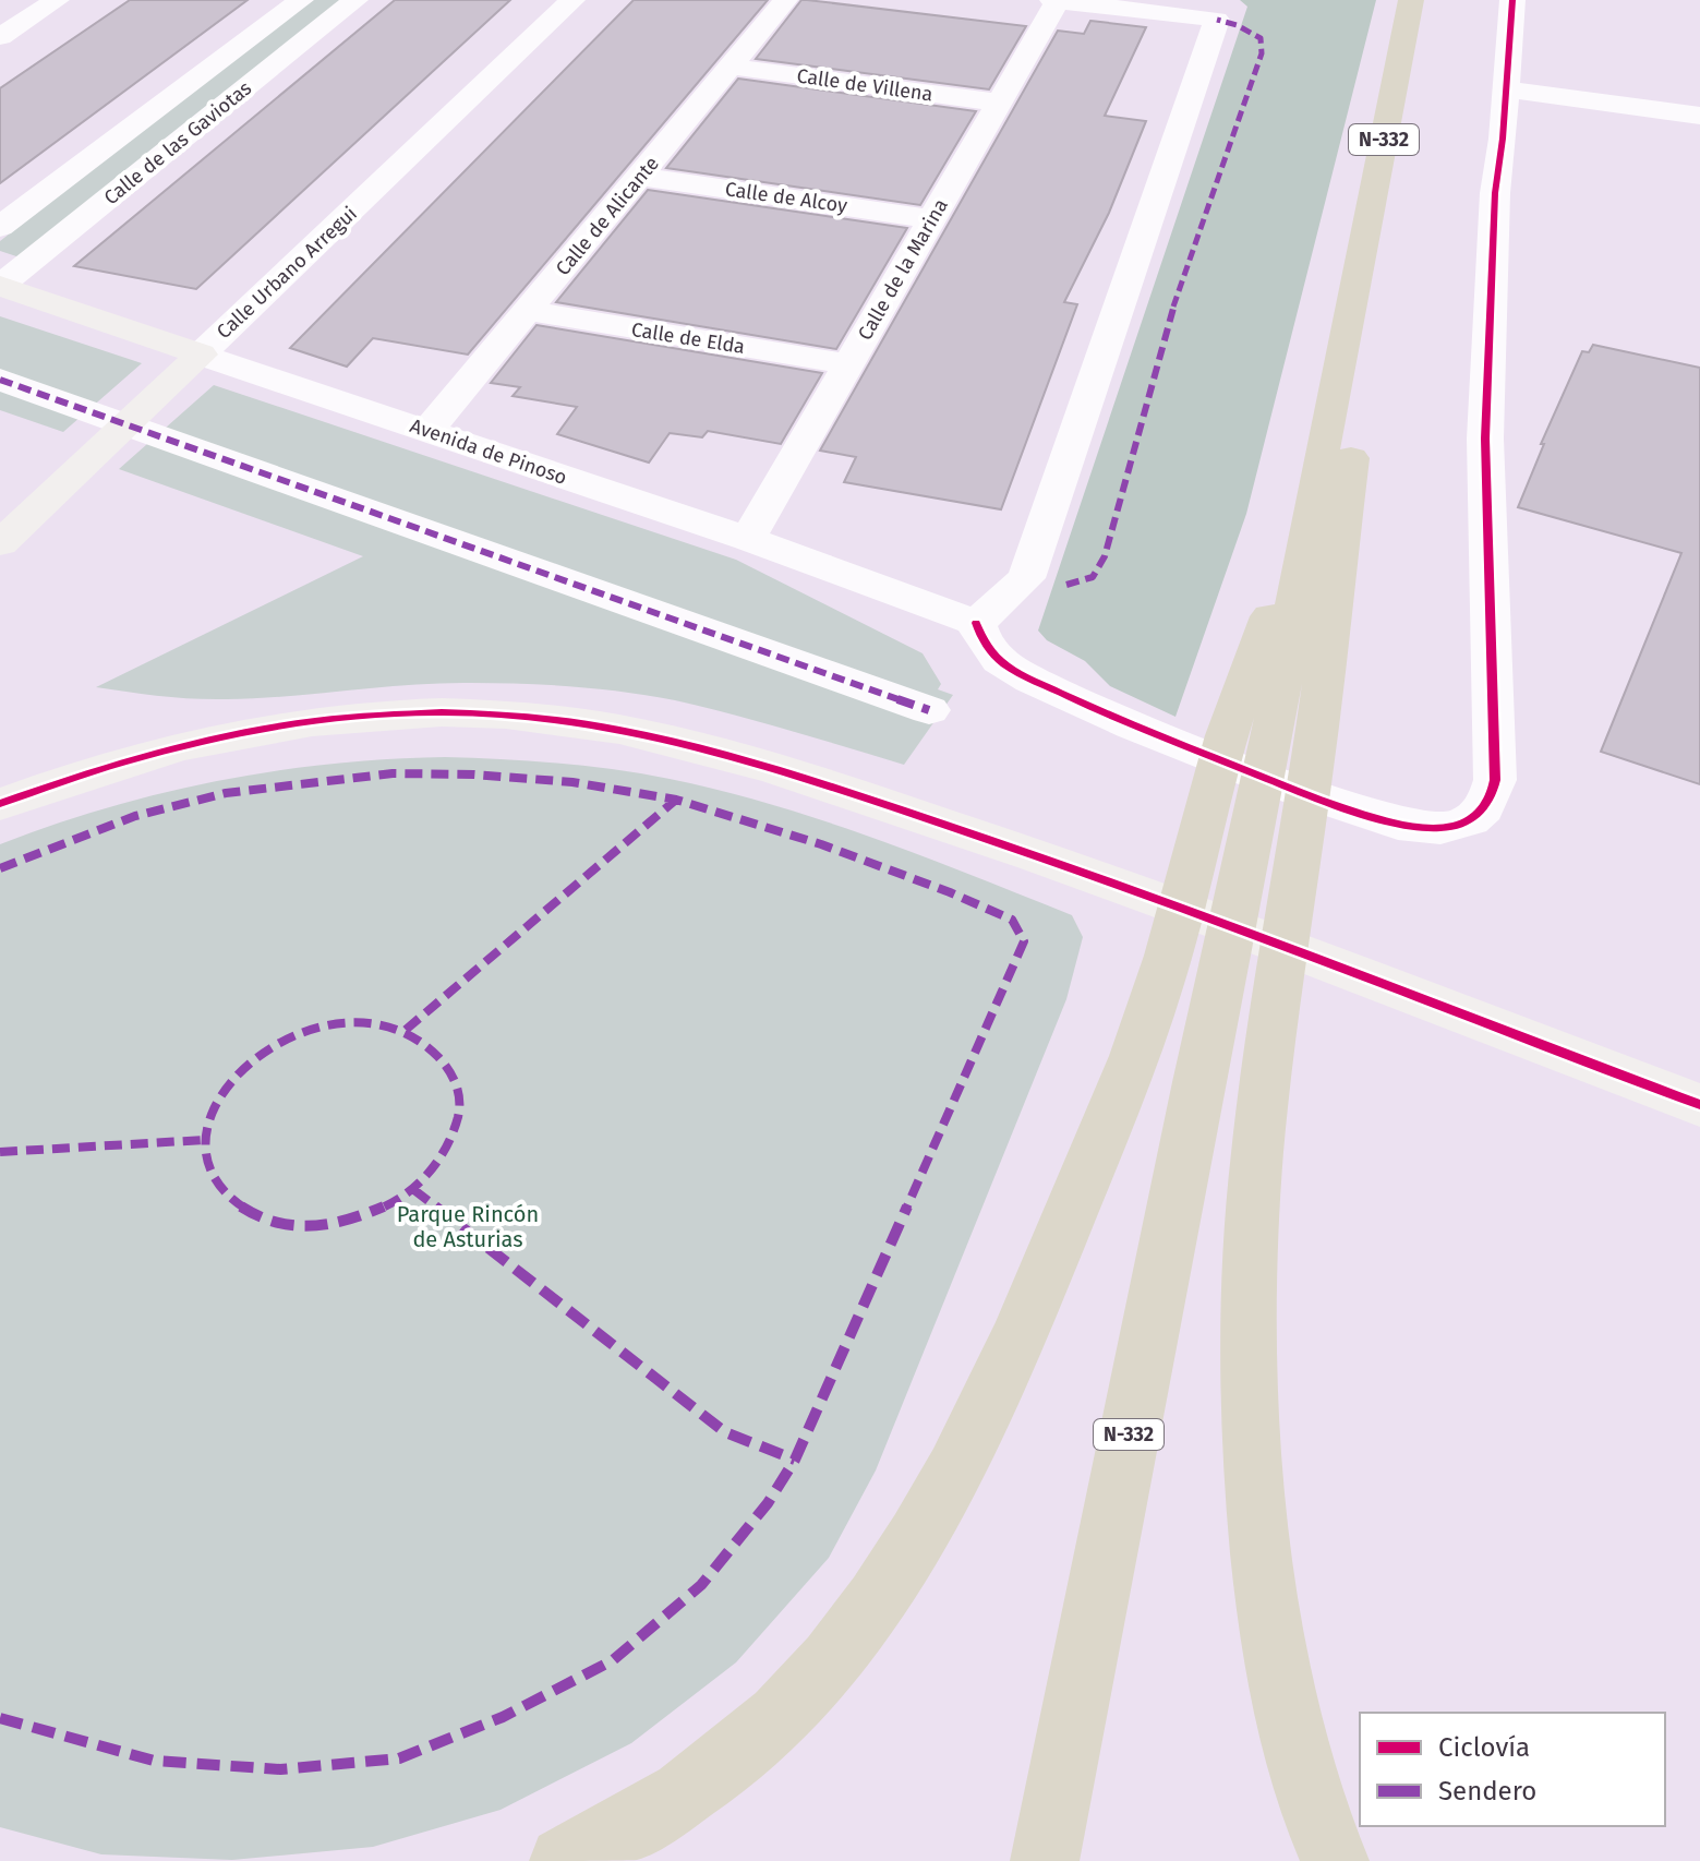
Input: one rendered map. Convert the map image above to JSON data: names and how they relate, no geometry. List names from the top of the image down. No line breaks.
{"streets":{"highway":["N-332"],"street":["Calle de Villena","Calle de las Gaviotas","Calle de Alcoy","Calle de Alicante","Calle de la Marina","Calle Urbano Arregui","Calle de Elda","Avenida de Pinoso"]},"crossings":[["Calle de Villena","Calle de Alicante"],["Calle de Villena","Calle de la Marina"],["Calle de las Gaviotas","Avenida de Pinoso"],["Calle de Alcoy","Calle de Alicante"],["Calle de Alcoy","Calle de la Marina"],["Calle de Alicante","Calle de Elda"],["Calle de Alicante","Avenida de Pinoso"],["Calle de la Marina","Calle de Elda"],["Calle de la Marina","Avenida de Pinoso"],["Calle Urbano Arregui","Avenida de Pinoso"]],"parks":["Parque Rincón de Asturias"],"legend":["Ciclovía","Sendero"]}
